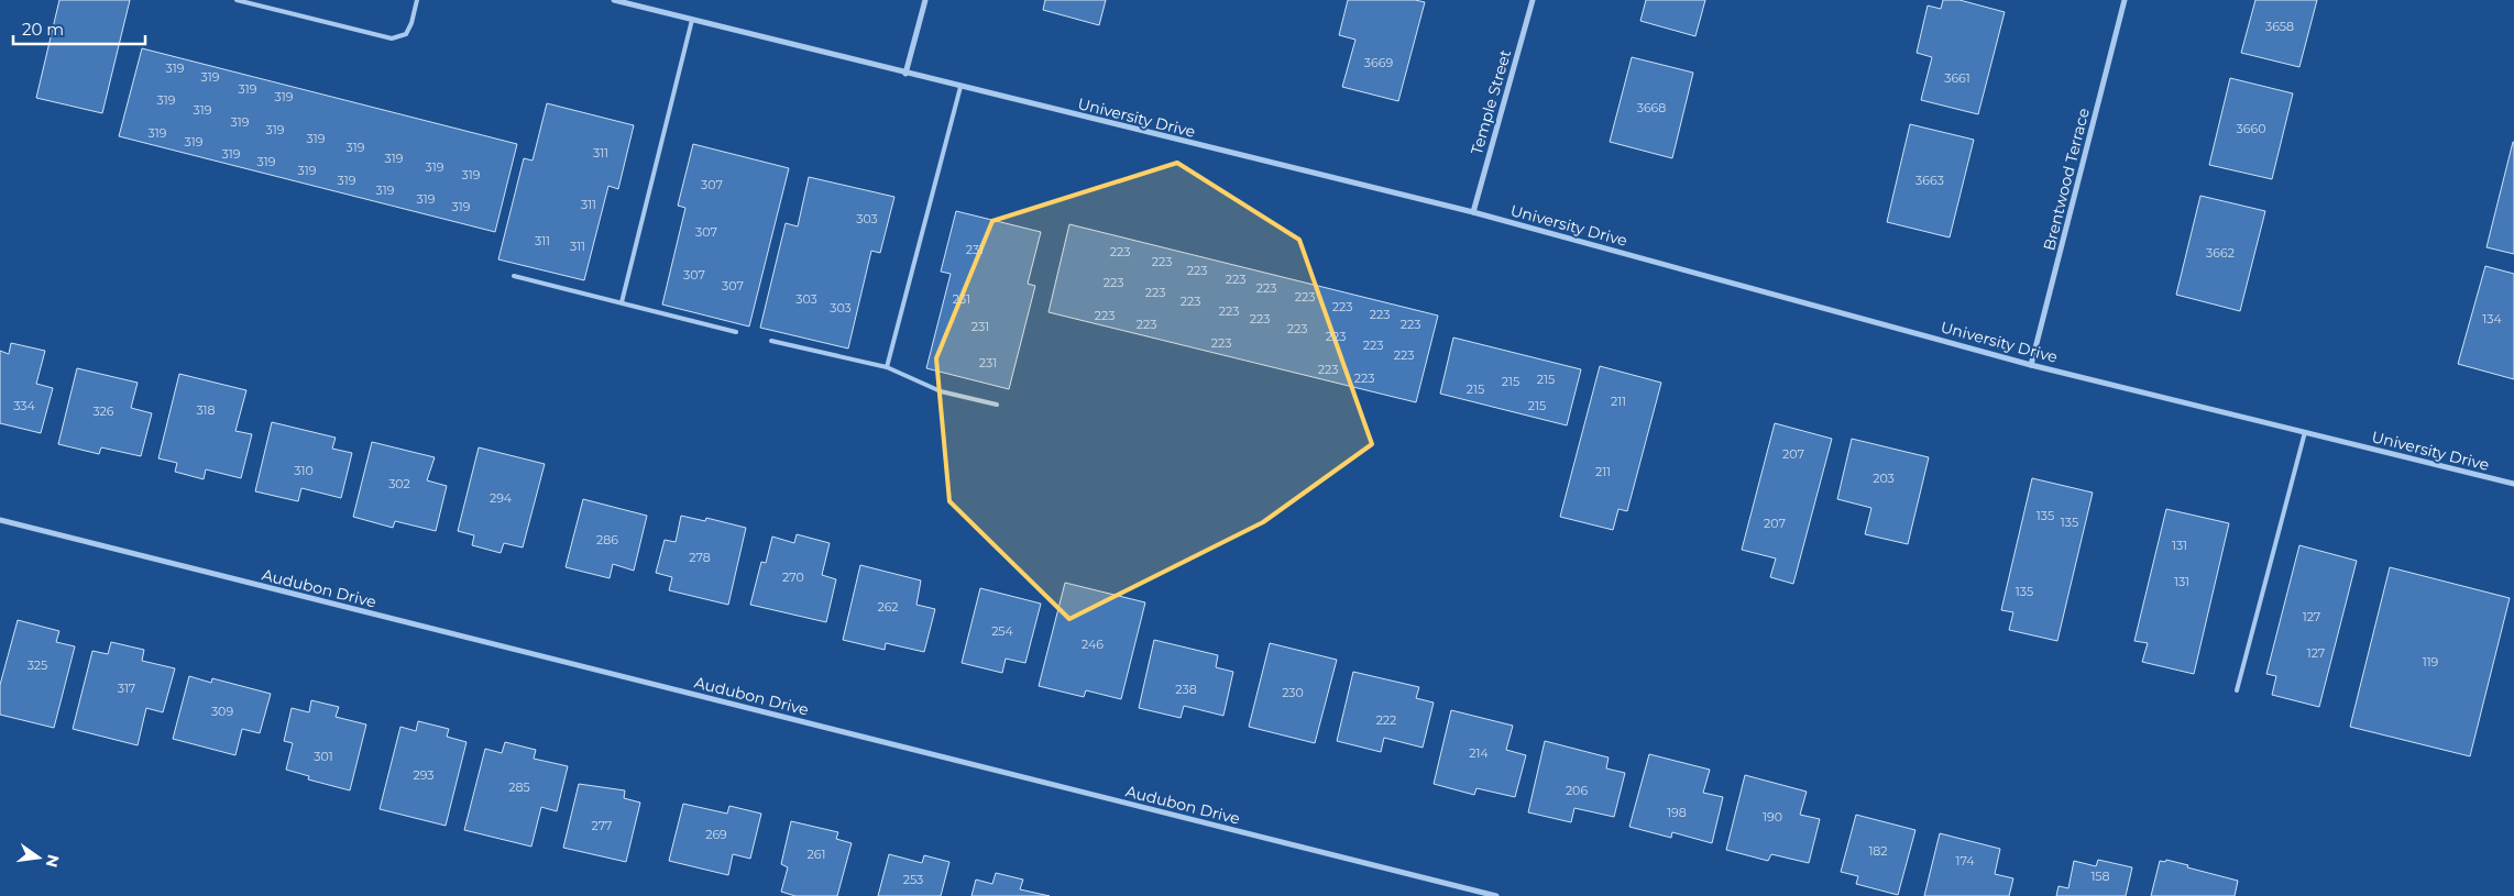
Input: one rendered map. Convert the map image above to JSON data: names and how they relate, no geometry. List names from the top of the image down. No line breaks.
{"streets":{"street":["Temple Street","University Drive","Brentwood Terrace","Audubon Drive"]},"crossings":[["Temple Street","University Drive"],["University Drive","Brentwood Terrace"]],"house_numbers":["3658","3669","319","319","3661","319","319","319","3668","319","319","3660","319","319","319","319","319","311","319","319","319","319","319","319","319","3663","307","319","319","311","319","303","307","311","311","231","223","3662","223","223","307","223","223","307","223","223","223","303","231","223","223","303","223","223","223","223","134","223","223","231","223","223","223","223","223","231","223","223","215","215","215","211","334","215","318","326","207","310","211","203","302","294","135","135","207","286","131","278","270","131","135","262","127","254","246","127","119","325","317","238","230","309","222","214","301","293","285","206","198","190","277","269","182","261","174","158","253"],"scale_bar":"20 m","north":"right"}
